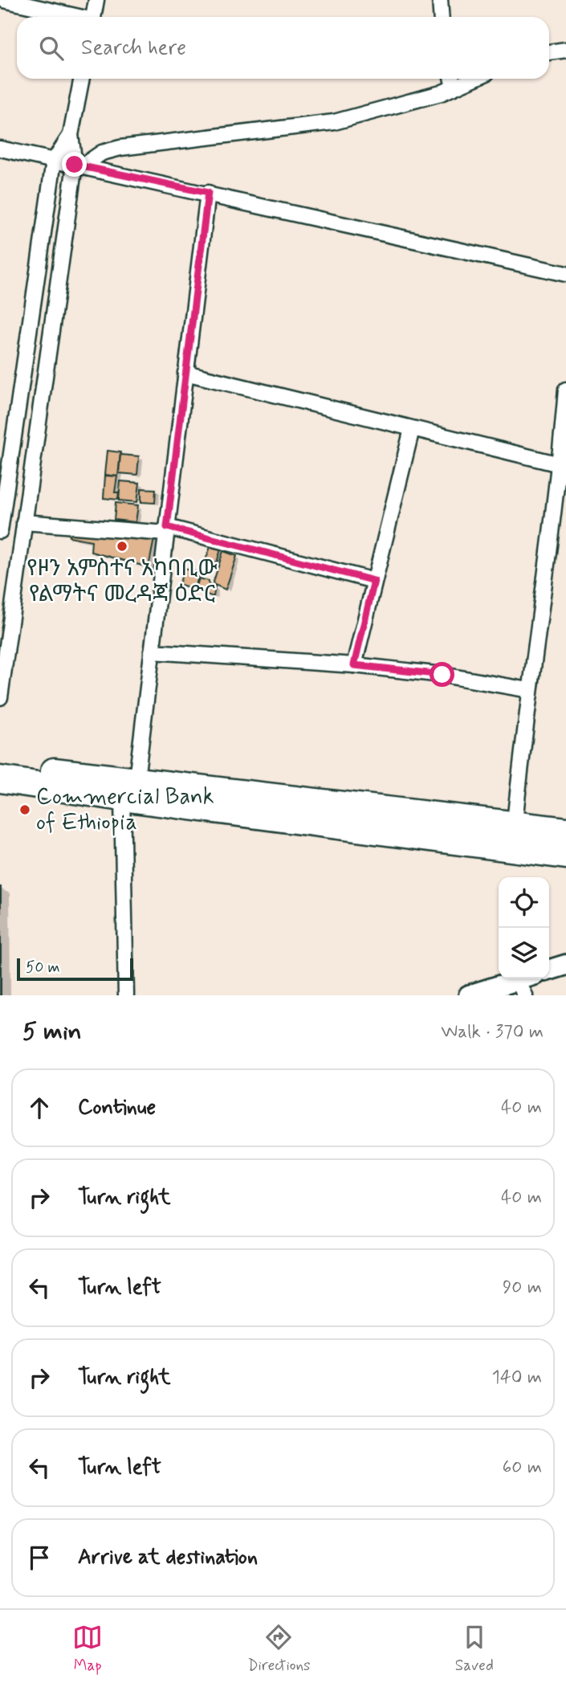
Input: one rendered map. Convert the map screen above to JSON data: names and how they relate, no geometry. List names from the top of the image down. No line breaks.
{"places":["የዞን አምስተና አካባቢው የልማትና መረዳጃ ዕድር","Commercial Bank of Ethiopia"],"scale_bar":"50 m","page":{"search":"Search here","scale":"50 m","heading":["5 min","Walk · 370 m"],"list":[["Continue","40 m"],["Turn right","40 m"],["Turn left","90 m"],["Turn right","140 m"],["Turn left","60 m"],"Arrive at destination"],"nav":["Map","Directions","Saved"]}}
